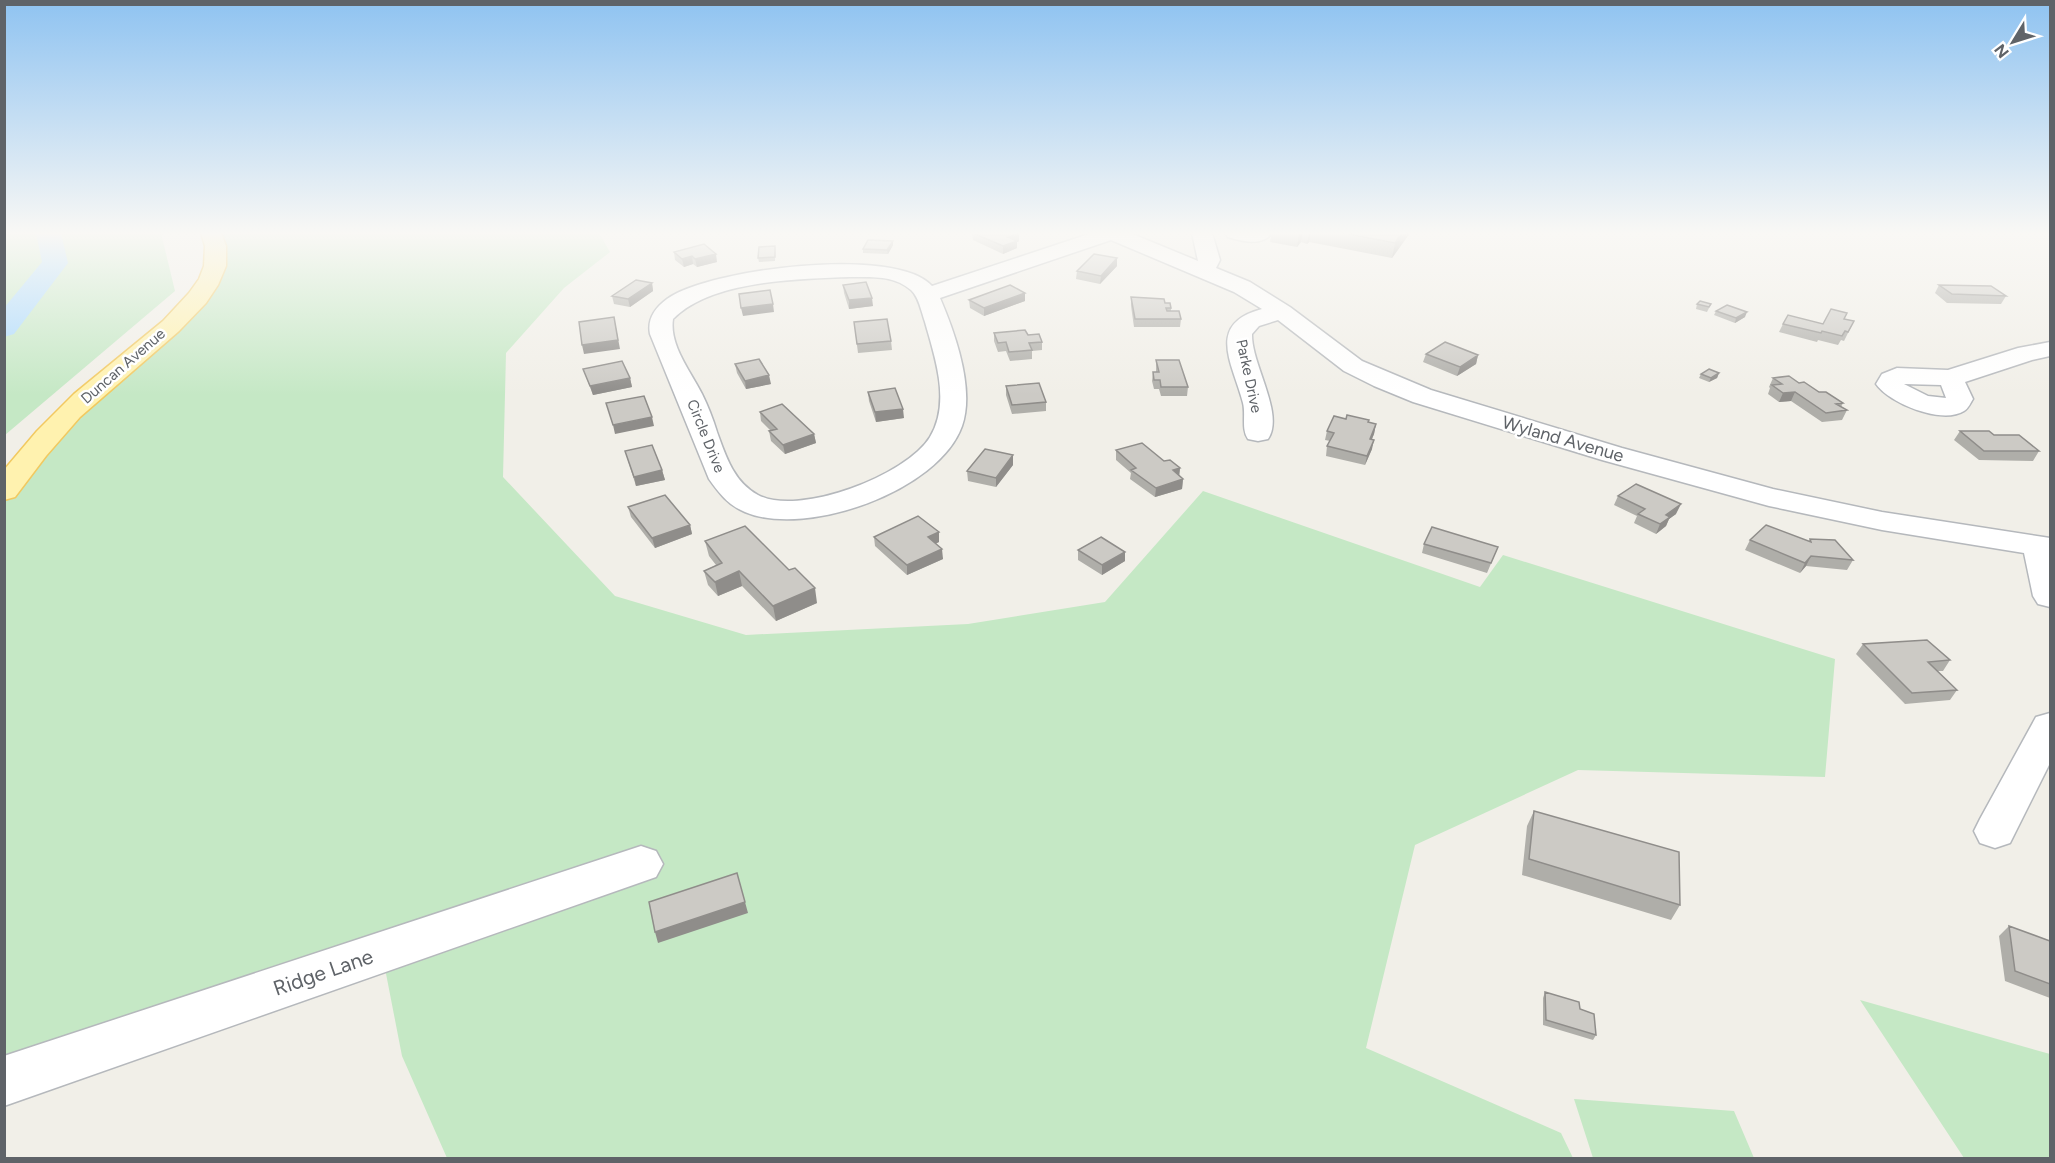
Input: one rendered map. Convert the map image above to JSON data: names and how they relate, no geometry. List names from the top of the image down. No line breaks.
{"streets":{"main road":["Duncan Avenue"],"street":["Parke Drive","Circle Drive","Wyland Avenue","Ridge Lane"]},"crossings":[["Parke Drive","Wyland Avenue"]],"north":"bottom left"}
